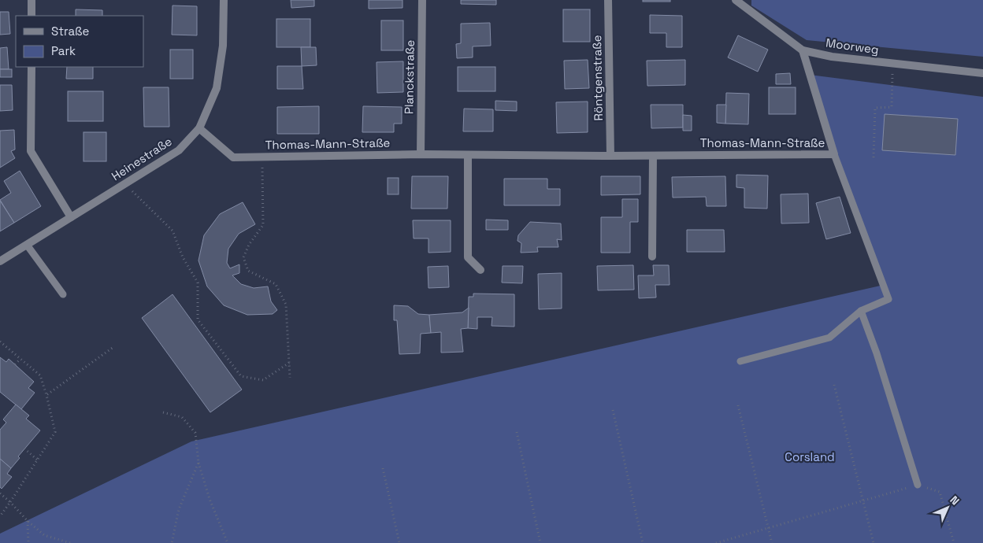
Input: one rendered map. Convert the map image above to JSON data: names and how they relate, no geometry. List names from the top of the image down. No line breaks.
{"streets":{"street":["Moorweg","Planckstraße","Röntgenstraße","Thomas-Mann-Straße","Heinestraße"]},"crossings":[["Moorweg","Thomas-Mann-Straße"],["Planckstraße","Thomas-Mann-Straße"],["Röntgenstraße","Thomas-Mann-Straße"],["Thomas-Mann-Straße","Heinestraße"]],"parks":["Corsland"],"legend":["Straße","Park"],"north":"top right"}
